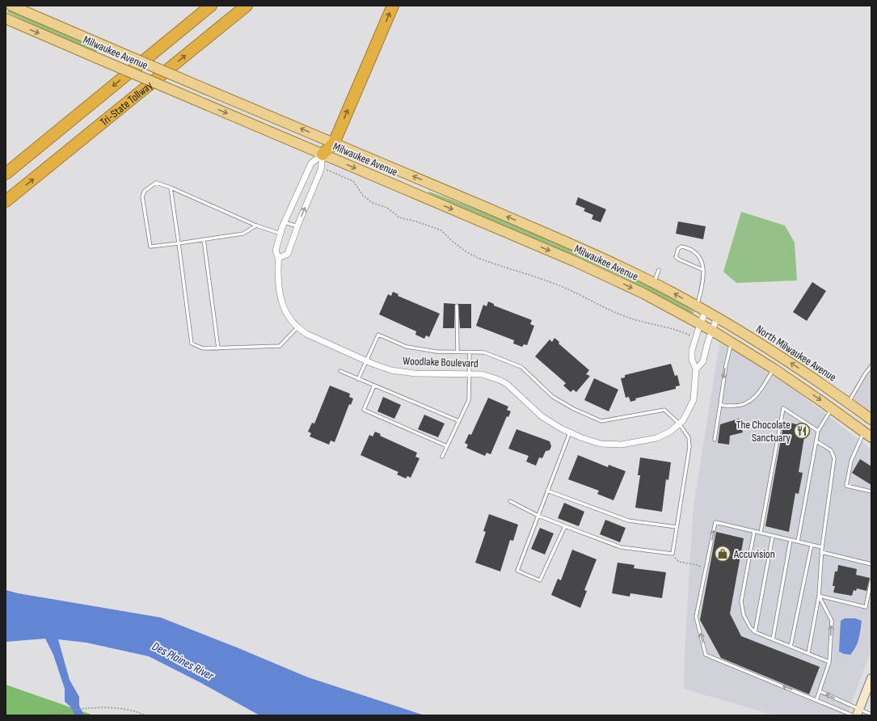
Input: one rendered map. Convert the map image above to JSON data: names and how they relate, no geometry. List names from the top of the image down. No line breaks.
{"streets":{"highway":["Tri-State Tollway"],"main road":["Milwaukee Avenue","North Milwaukee Avenue"],"street":["Woodlake Boulevard"]},"crossings":[["Milwaukee Avenue","North Milwaukee Avenue"],["Milwaukee Avenue","Woodlake Boulevard"],["North Milwaukee Avenue","Woodlake Boulevard"]],"water":["Des Plaines River"],"places":{"restaurant":["The Chocolate Sanctuary"],"shop":["Accuvision"]}}
